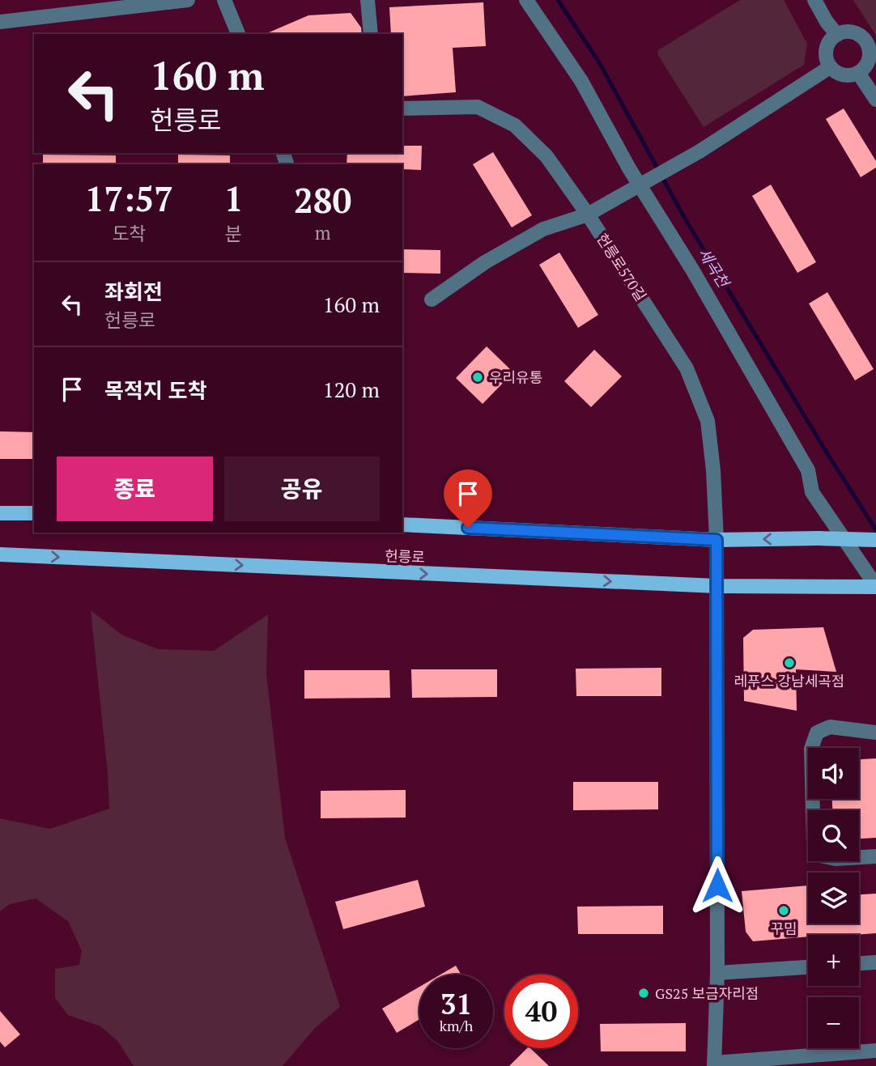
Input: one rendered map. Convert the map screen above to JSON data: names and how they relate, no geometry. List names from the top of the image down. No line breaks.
{"streets":{"main road":["헌릉로"],"street":["헌릉로570길"]},"crossings":[["헌릉로570길","헌릉로"]],"water":["세곡천"],"places":["우리유통","레푸스 강남세곡점","꾸밈","GS25 보금자리점"],"page":{"turn":["160 m","헌릉로"],"eta":["17:57","도착","1","분","280","m"],"list":[{"name":"좌회전","note":"헌릉로","value":"160 m"},{"name":"목적지 도착","value":"120 m"}],"buttons":["종료","공유"],"map_buttons":["+","−"],"speed":"31 km/h","limit":"40"}}
